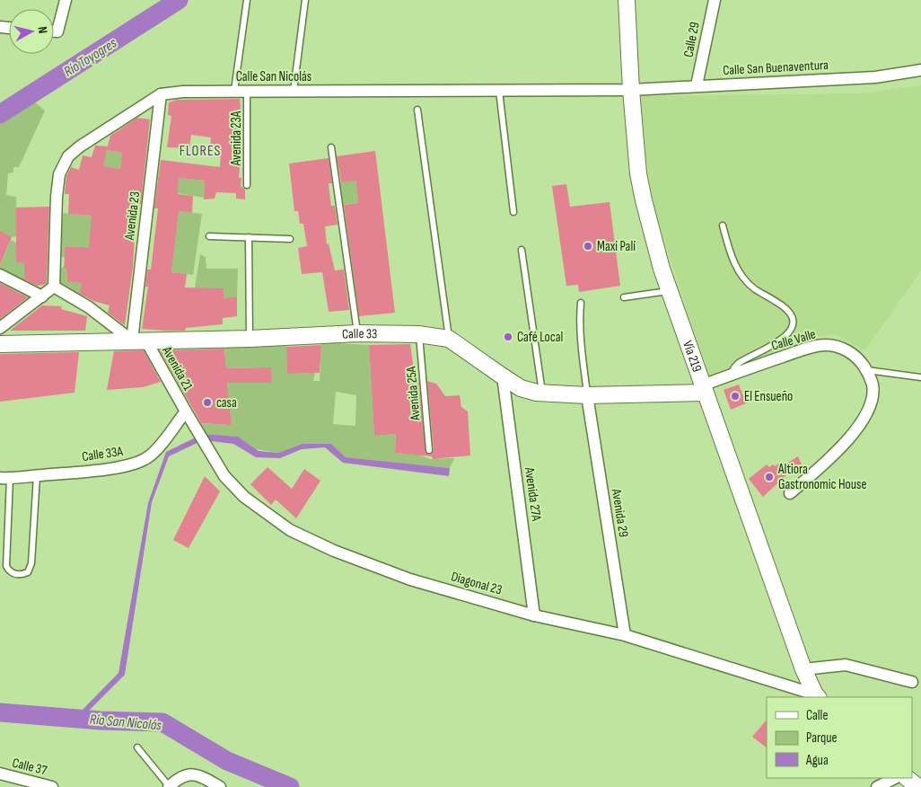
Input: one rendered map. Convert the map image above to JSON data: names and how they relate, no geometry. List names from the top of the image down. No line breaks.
{"streets":{"main road":["Calle 33","Vía 219"],"street":["Calle 29","Calle San Buenaventura","Calle San Nicolás","Avenida 23","Calle Valle","Avenida 21","Calle 33A","Avenida 27A","Avenida 29","Diagonal 23","Calle 37"],"lane":["Avenida 23A","Avenida 25A"]},"crossings":[["Calle 29","Calle San Buenaventura"],["Calle San Buenaventura","Calle San Nicolás"],["Calle San Buenaventura","Vía 219"],["Calle San Nicolás","Avenida 23A"],["Calle San Nicolás","Avenida 23"],["Calle San Nicolás","Vía 219"],["Avenida 23","Calle 33"],["Avenida 23","Avenida 21"],["Calle 33","Calle Valle"],["Calle 33","Vía 219"],["Calle 33","Avenida 21"],["Calle 33","Avenida 25A"],["Calle 33","Avenida 27A"],["Calle 33","Avenida 29"],["Calle Valle","Vía 219"],["Vía 219","Diagonal 23"],["Avenida 21","Calle 33A"],["Avenida 21","Diagonal 23"],["Calle 33A","Diagonal 23"],["Avenida 27A","Diagonal 23"],["Avenida 29","Diagonal 23"]],"districts":["FLORES"],"water":["Río Toyogres","Río San Nicolás"],"places":["Maxi Palí","Café Local","El Ensueño","casa","Altiora Gastronomic House"],"legend":["Calle","Parque","Agua"],"north":"right"}
